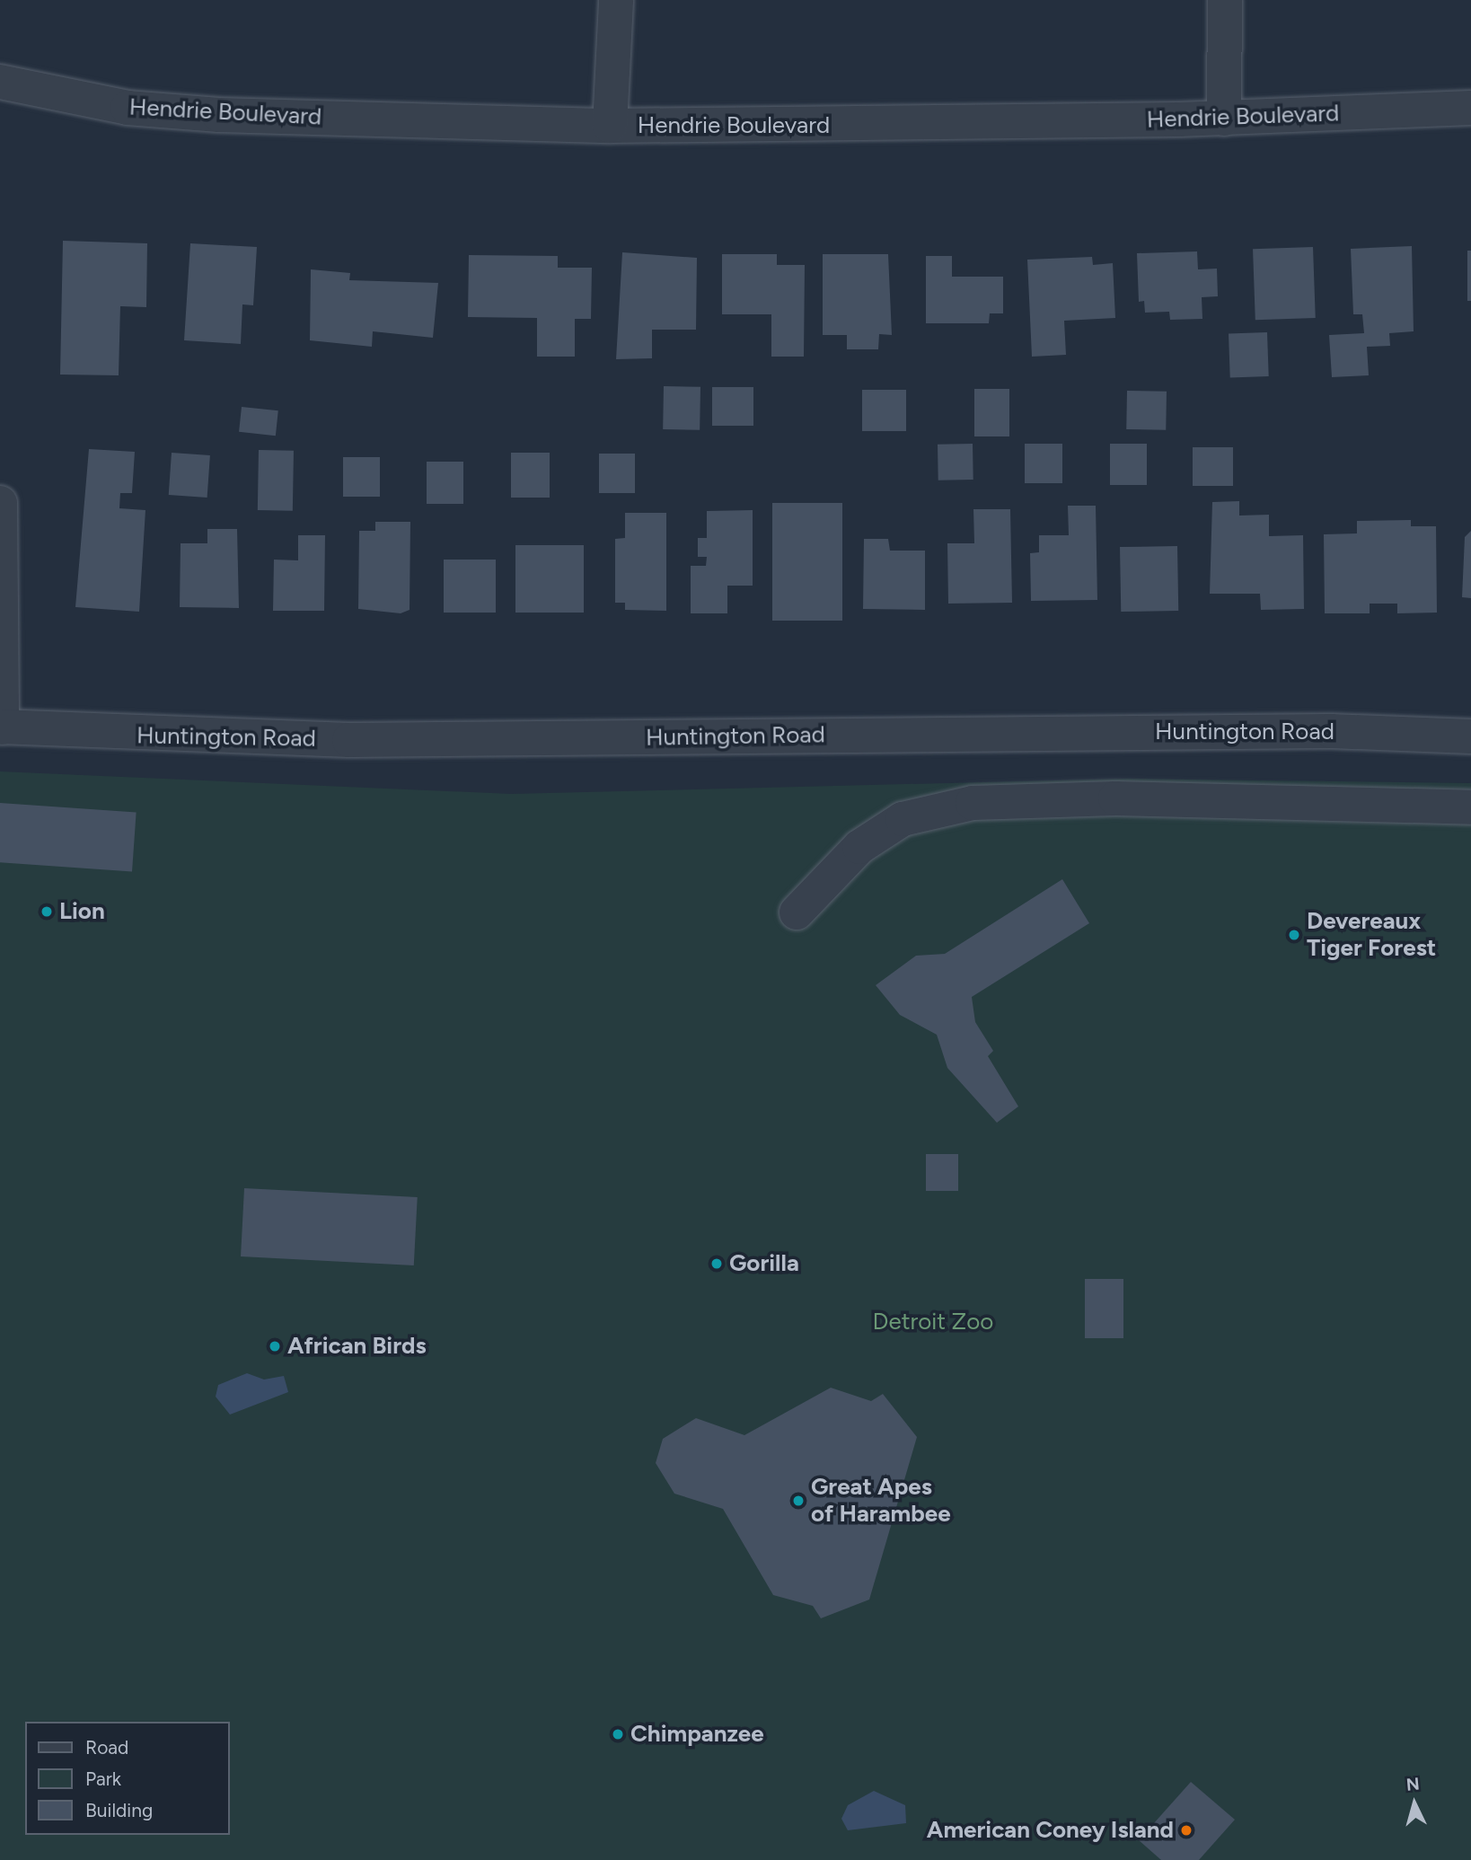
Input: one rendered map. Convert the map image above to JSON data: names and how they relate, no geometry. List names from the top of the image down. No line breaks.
{"streets":{"street":["Hendrie Boulevard","Huntington Road"]},"parks":["Detroit Zoo"],"places":["Lion","Devereaux Tiger Forest","Gorilla","African Birds","Great Apes of Harambee","Chimpanzee","American Coney Island"],"legend":["Road","Park","Building"],"north":"top"}
